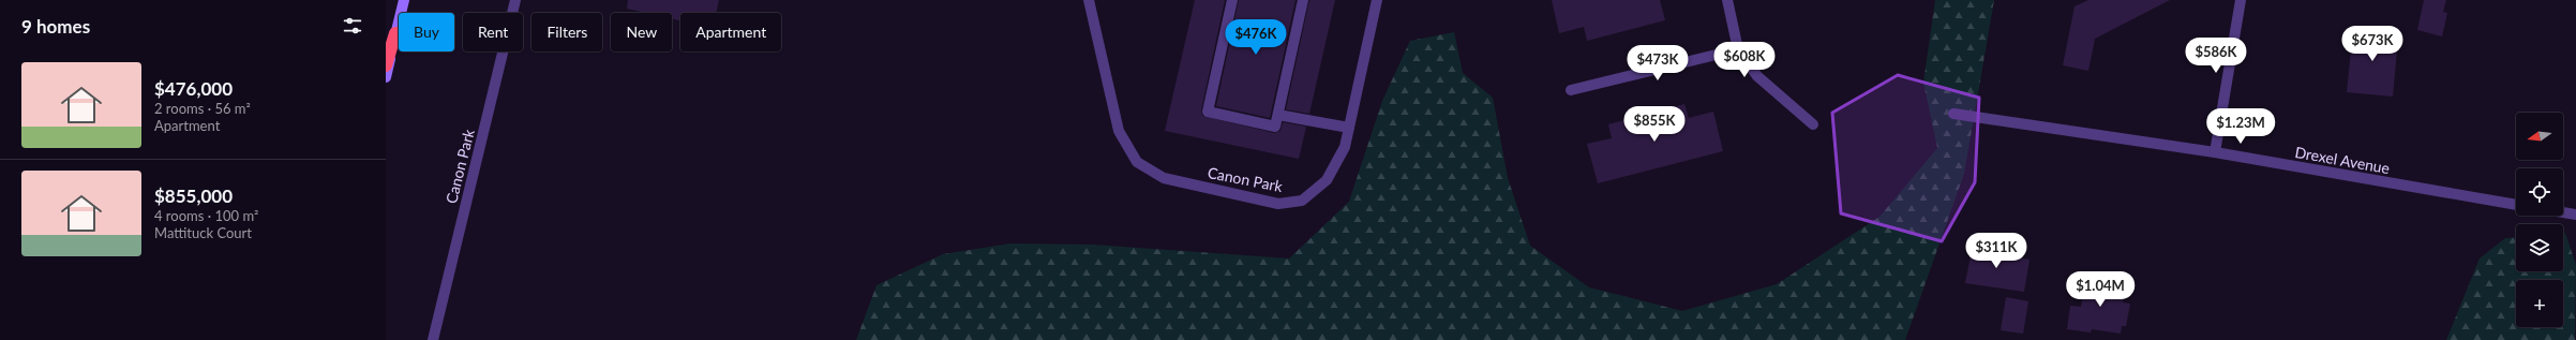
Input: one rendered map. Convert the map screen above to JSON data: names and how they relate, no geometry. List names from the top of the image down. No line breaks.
{"streets":{"street":["Drexel Avenue","Canon Park"]},"north":"left","page":{"heading":"9 homes","chip":["Buy","Rent","Filters","New","Apartment"],"price":["$476K","$673K","$586K","$608K","$473K","$855K","$1.23M","$311K","$1.04M"],"list":[{"name":"$476,000","note":"2 rooms · 56 m² · Apartment"},{"name":"$855,000","note":"4 rooms · 100 m² · Mattituck Court"}],"map_buttons":"+"}}
